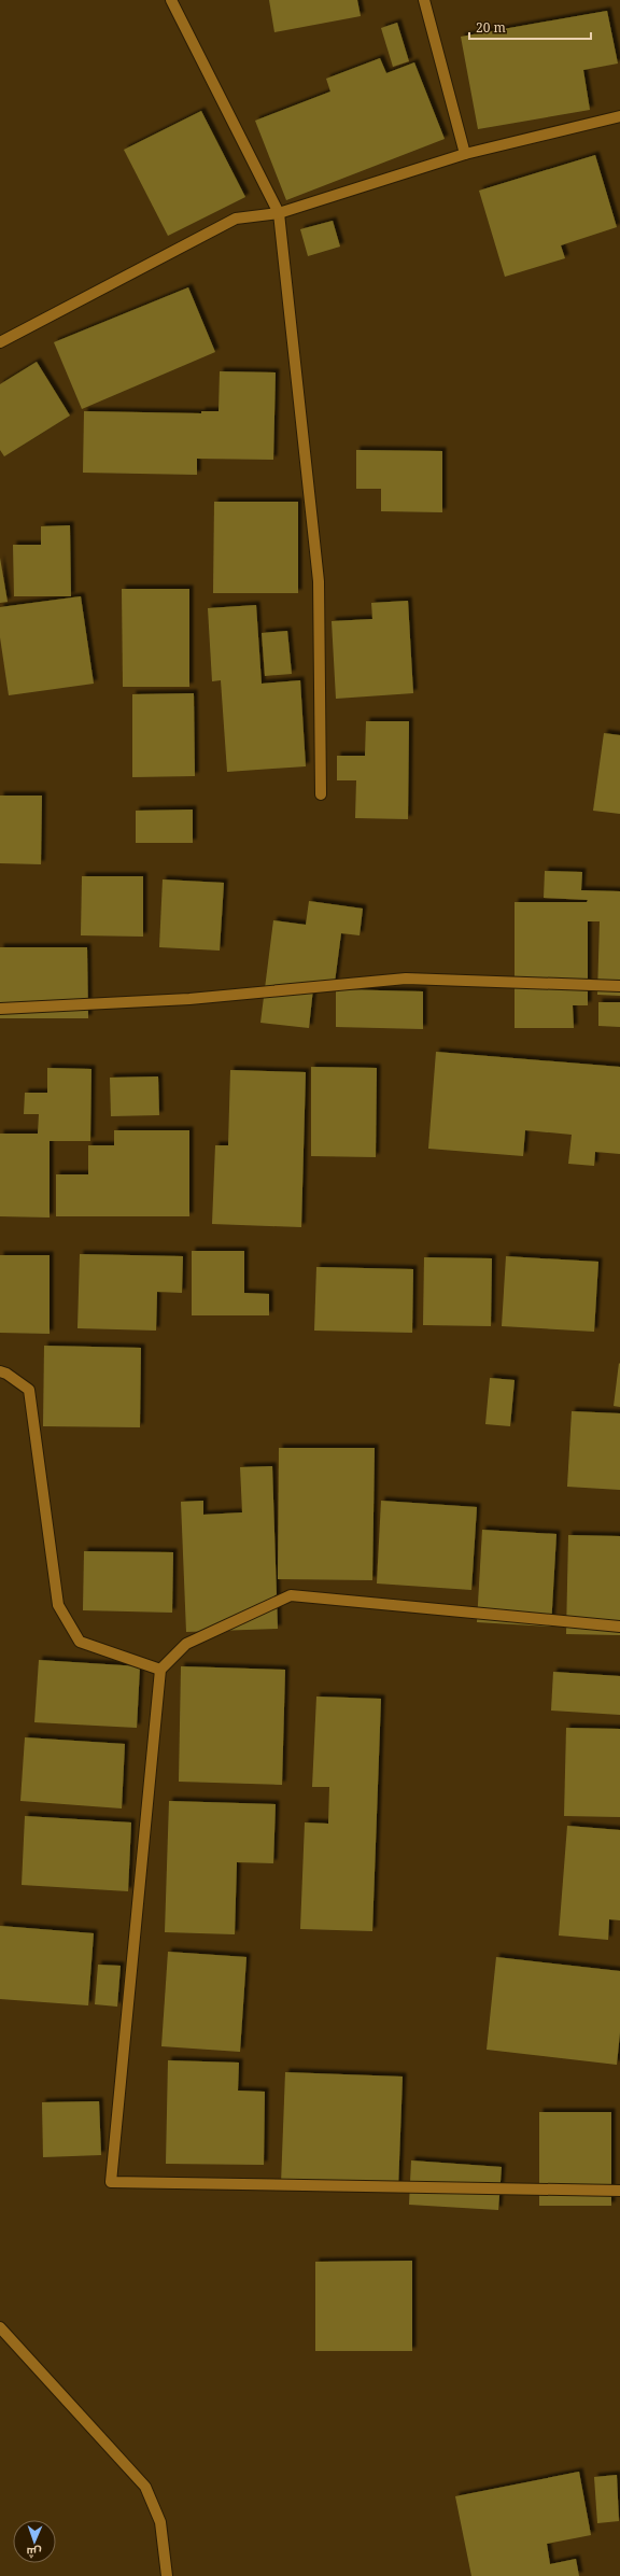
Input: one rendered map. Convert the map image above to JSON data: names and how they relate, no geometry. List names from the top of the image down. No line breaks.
{"scale_bar":"20 m","north":"bottom"}
